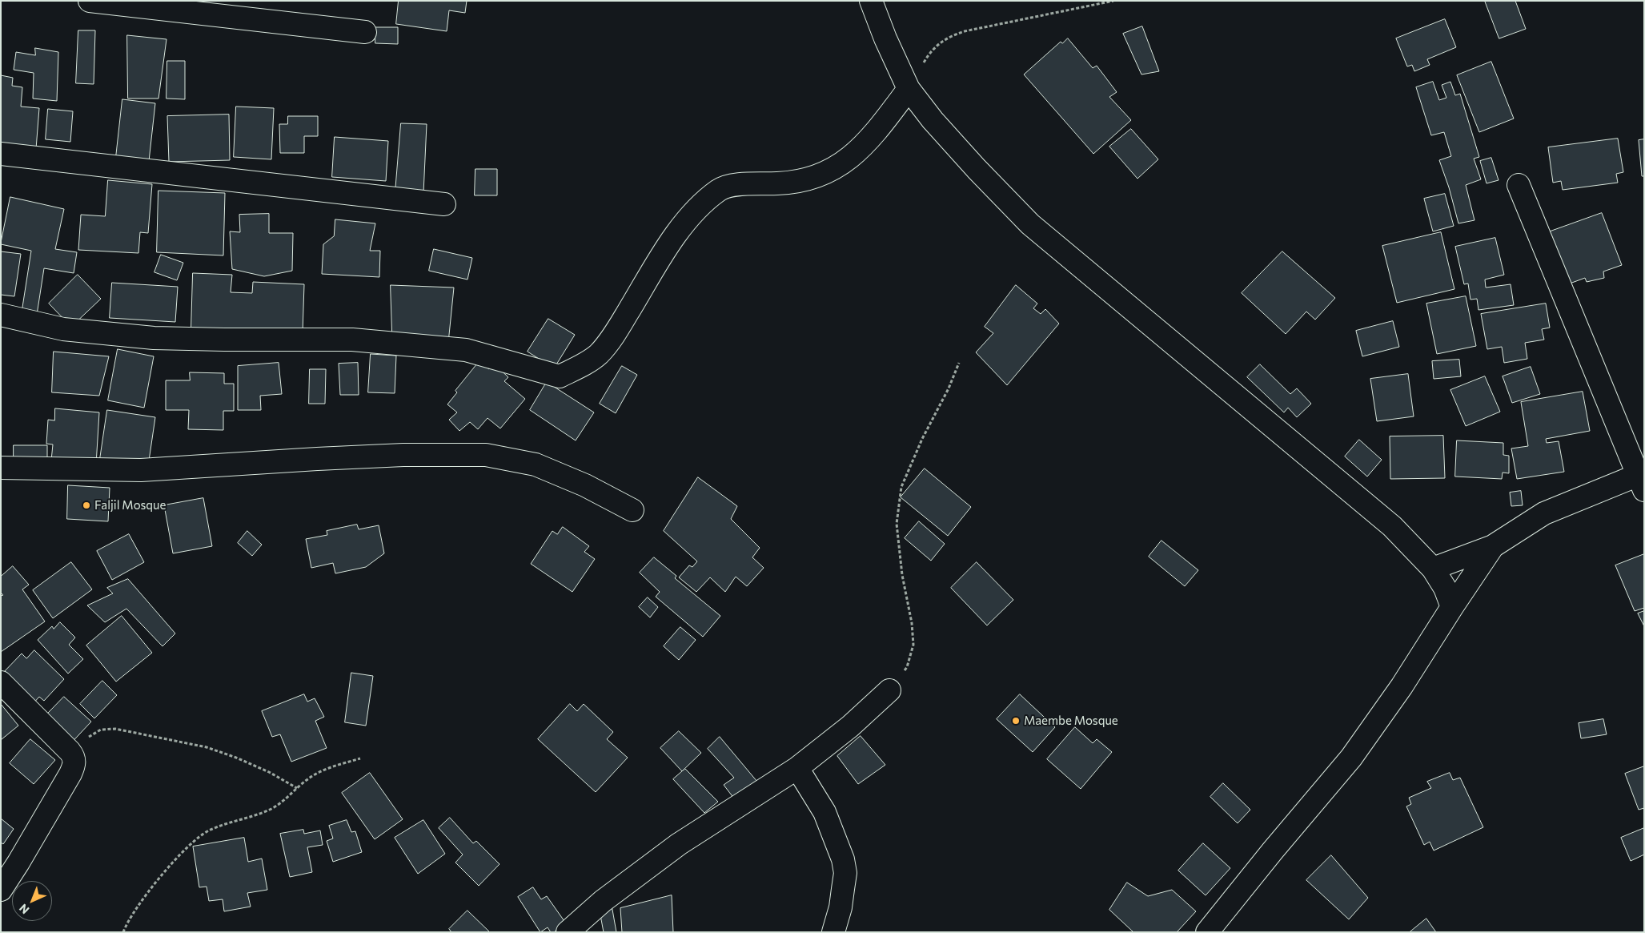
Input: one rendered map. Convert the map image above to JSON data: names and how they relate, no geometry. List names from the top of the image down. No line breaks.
{"places":["Faljil Mosque","Maembe Mosque"],"north":"bottom left"}
